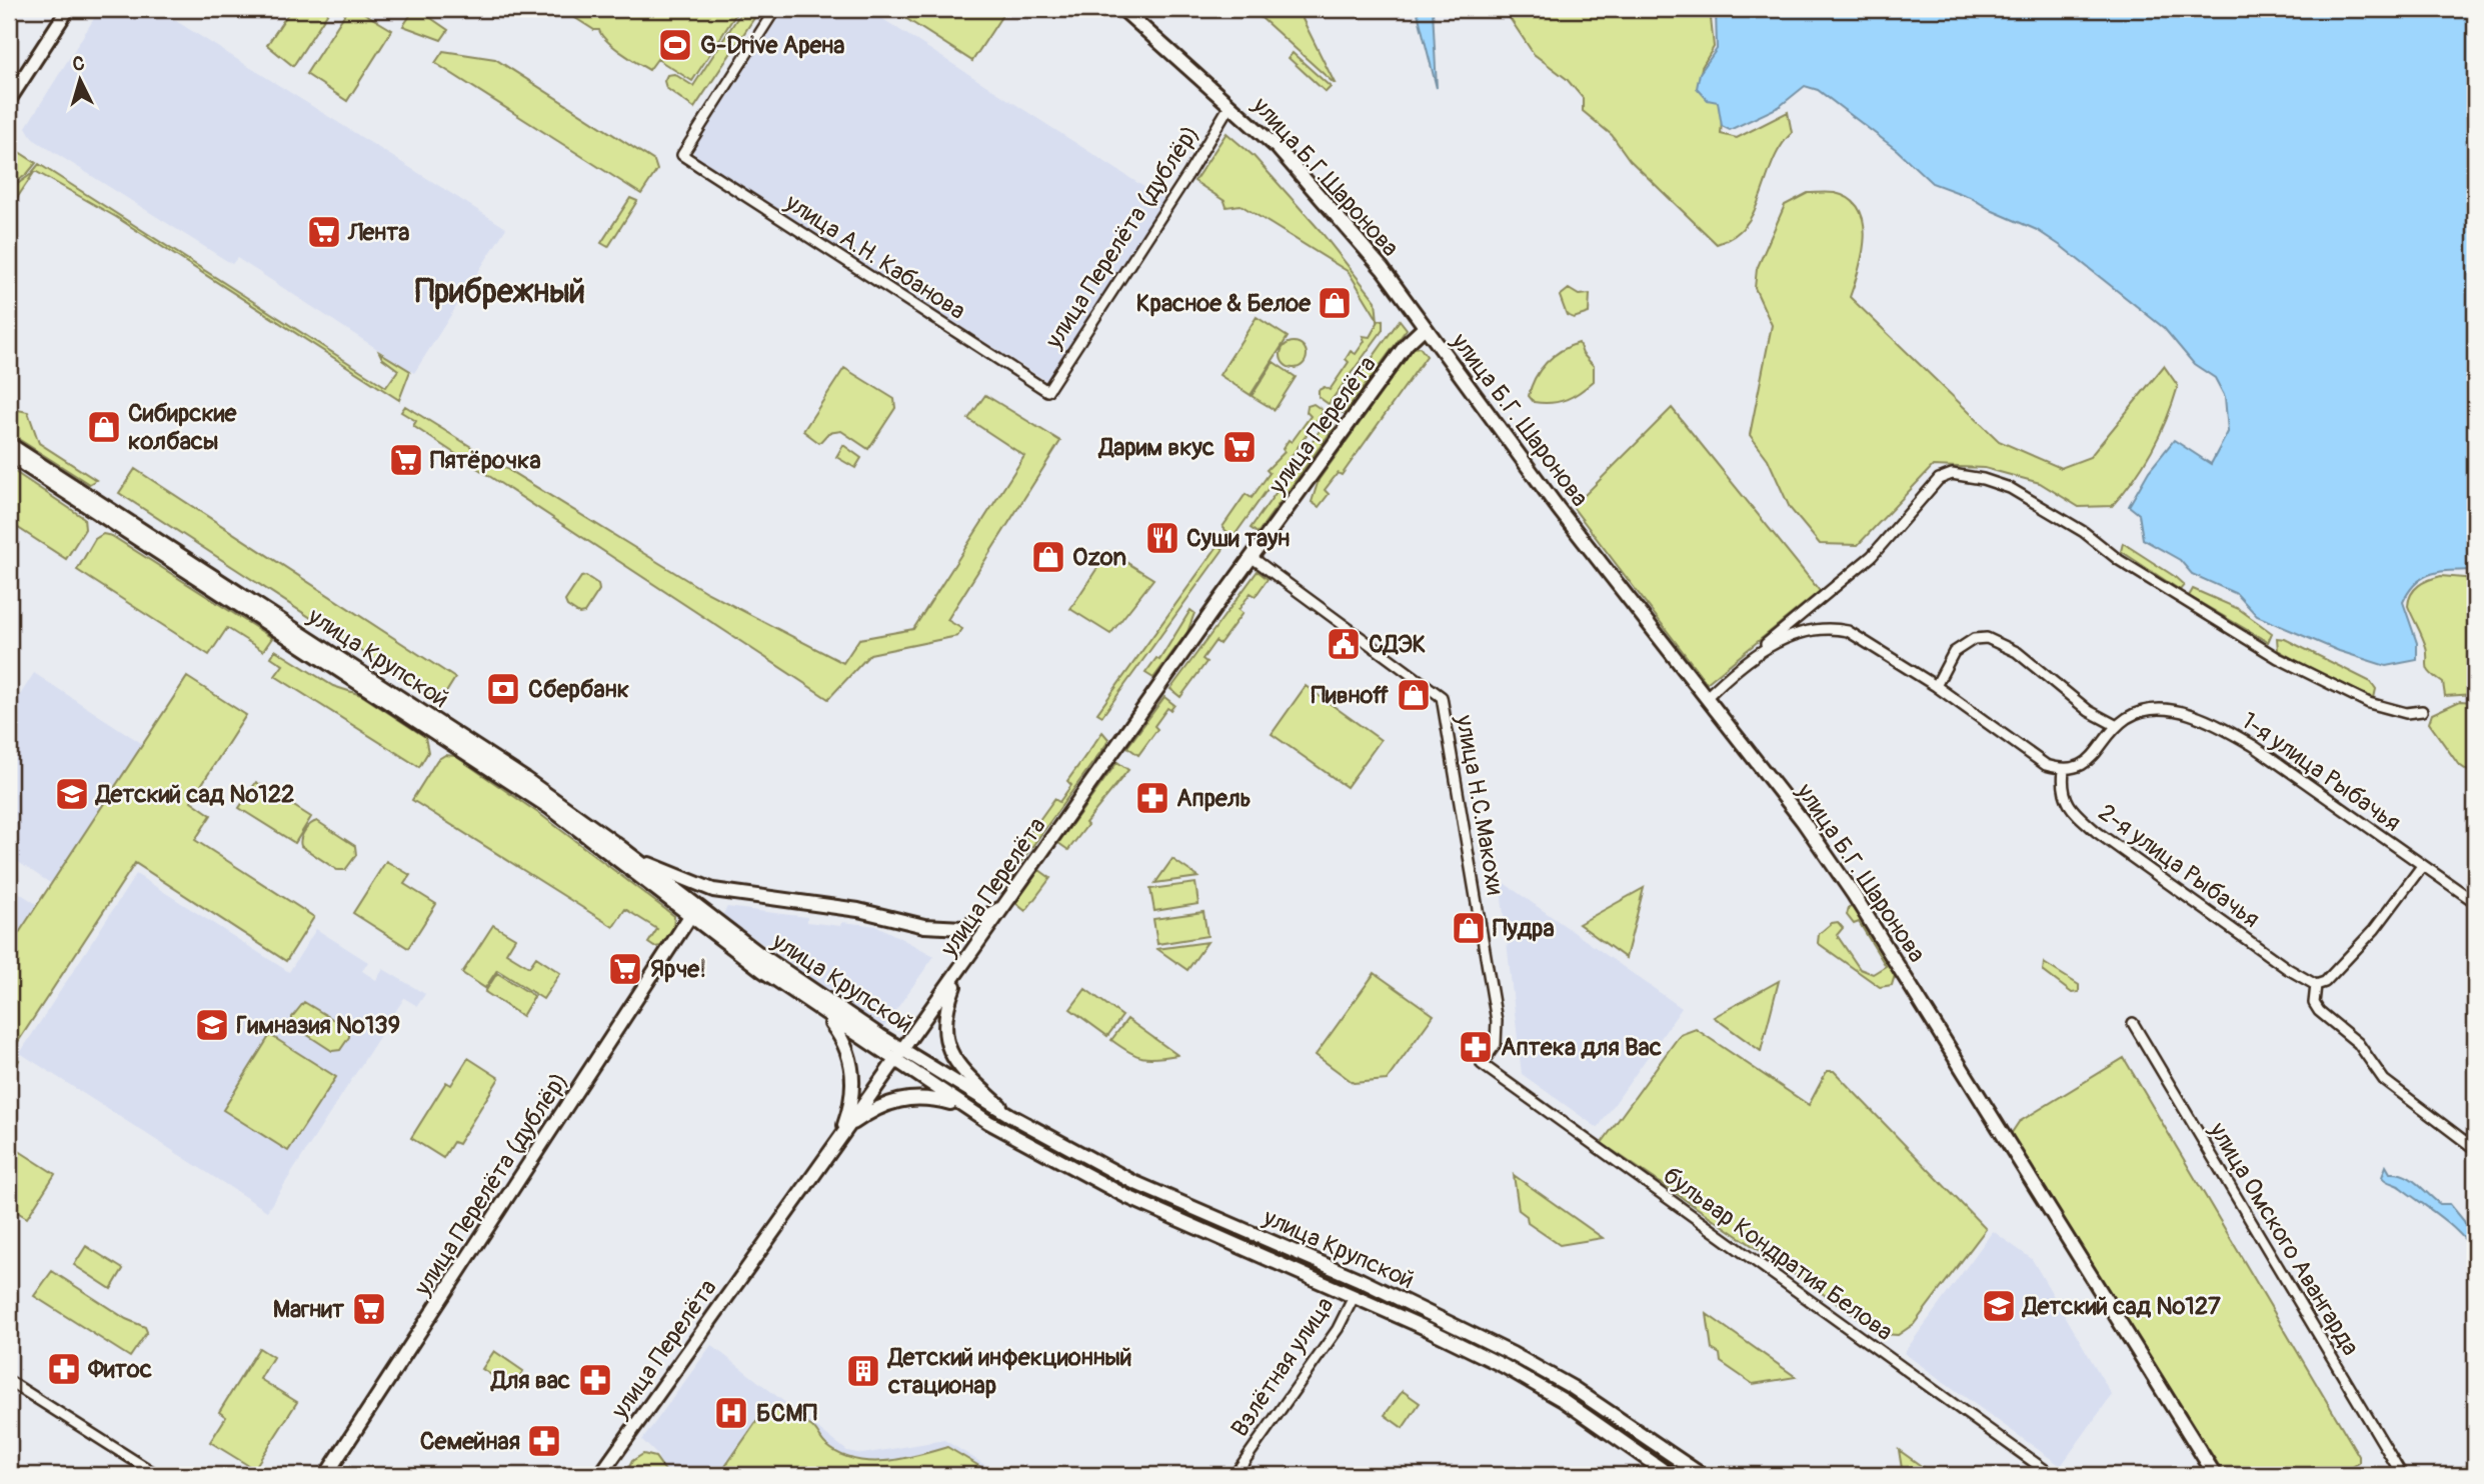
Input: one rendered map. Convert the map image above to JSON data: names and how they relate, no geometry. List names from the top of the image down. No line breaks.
{"streets":{"main road":["улица Б.Г.Шаронова","улица Перелёта (дублёр)","улица Б.Г. Шаронова","улица Перелёта","улица Крупской","Взлётная улица"],"street":["улица А.Н. Кабанова","1-я улица Рыбачья","улица Н.С.Макохи","2-я улица Рыбачья","улица Омского Авангарда","бульвар Кондратия Белова"]},"crossings":[["улица Б.Г.Шаронова","улица Перелёта (дублёр)"],["улица Б.Г.Шаронова","улица Б.Г. Шаронова"],["улица Б.Г.Шаронова","улица Перелёта"],["улица Перелёта (дублёр)","улица А.Н. Кабанова"],["улица Перелёта (дублёр)","улица Крупской"],["улица Б.Г. Шаронова","улица Перелёта"],["улица Перелёта","улица Крупской"],["улица Перелёта","улица Н.С.Макохи"],["улица Крупской","Взлётная улица"],["улица Н.С.Макохи","бульвар Кондратия Белова"]],"districts":["Прибрежный"],"places":{"sports":["G-Drive Арена"],"supermarket":["Лента","Дарим вкус","Пятёрочка","Ярче!","Магнит"],"shop":["Красное & Белое","Сибирские колбасы","Ozon","Пивнoff","Пудра"],"restaurant":["Суши таун"],"public building":["СДЭК"],"bank":["Сбербанк"],"school or university":["Детский сад №122","Гимназия №139","Детский сад №127"],"pharmacy":["Апрель","Аптека для Вас","Фитос","Для вас","Семейная"],"building":["Детский инфекционный стационар"],"hospital":["БСМП"]},"north":"top"}
